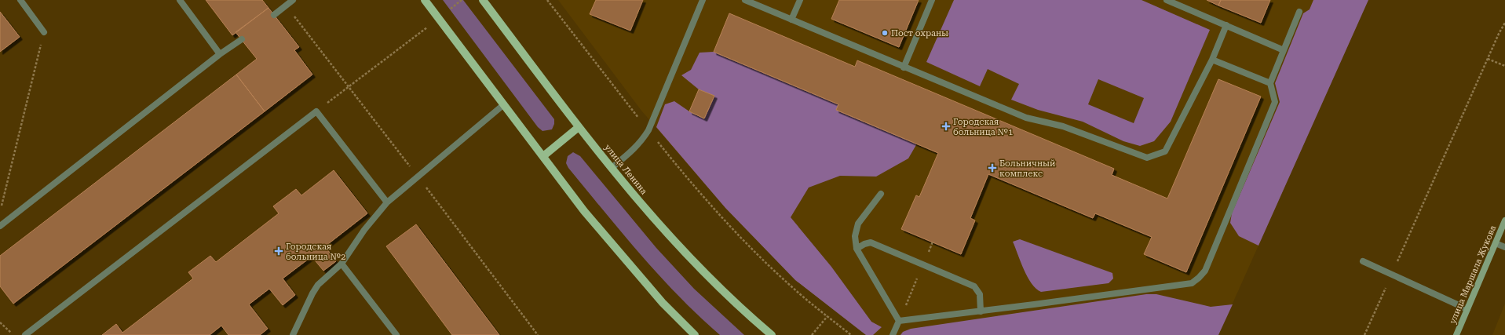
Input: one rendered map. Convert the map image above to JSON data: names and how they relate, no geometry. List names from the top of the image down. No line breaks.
{"streets":{"main road":["улица Ленина","улица Маршала Жукова"]},"places":{"other":["Пост охраны"],"health":["Городская больница №1","Больничный комплекс","Городская больница №2"]}}
